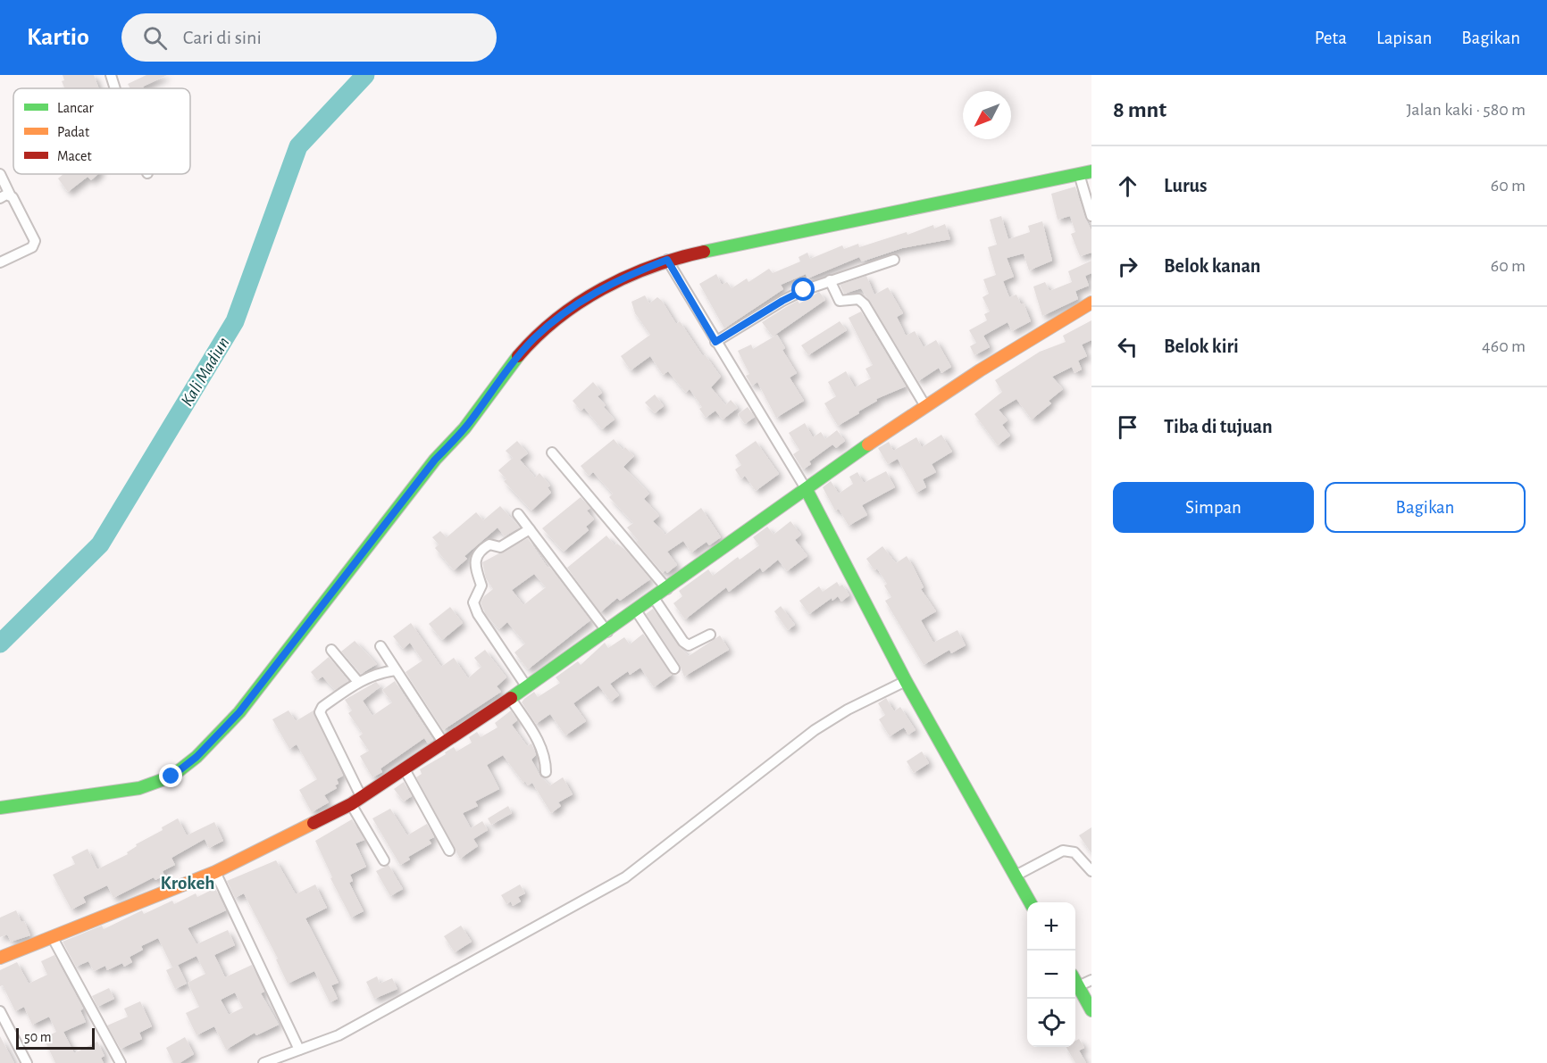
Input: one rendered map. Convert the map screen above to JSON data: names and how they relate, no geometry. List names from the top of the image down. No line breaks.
{"districts":["Krokeh"],"water":["Kali Madiun"],"legend":["Lancar","Padat","Macet"],"scale_bar":"50 m","north":"bottom left","page":{"header":"Kartio","search":"Cari di sini","nav":["Peta","Lapisan","Bagikan"],"heading":["8 mnt","Jalan kaki · 580 m"],"list":[["Lurus","60 m"],["Belok kanan","60 m"],["Belok kiri","460 m"],"Tiba di tujuan"],"buttons":["Simpan","Bagikan"],"map_buttons":["+","−"],"scale":"50 m"}}
